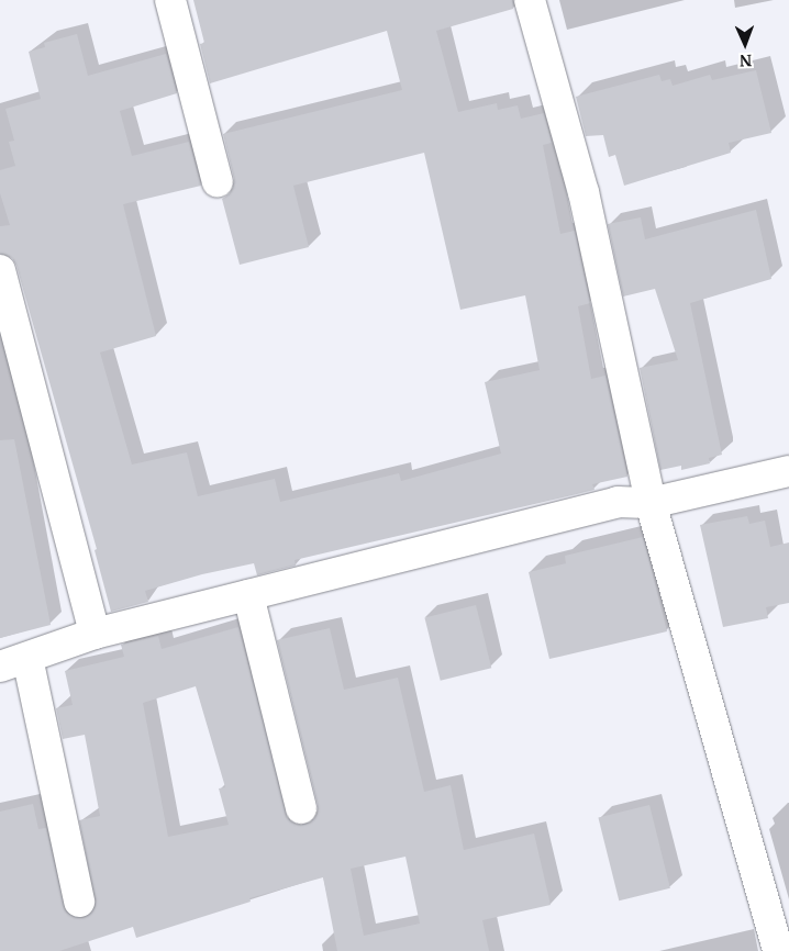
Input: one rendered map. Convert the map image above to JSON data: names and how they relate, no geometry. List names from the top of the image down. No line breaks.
{"north":"bottom"}
